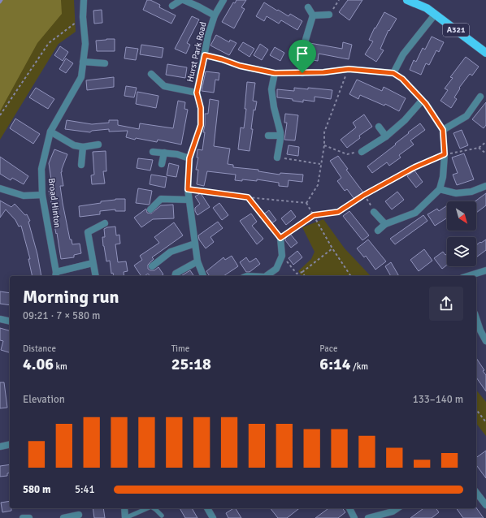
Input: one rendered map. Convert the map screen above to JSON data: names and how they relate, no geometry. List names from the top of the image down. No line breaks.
{"streets":{"main road":["A321"],"street":["Hurst Park Road","Broad Hinton"]},"north":"bottom right","page":{"heading":["Morning run","09:21 · 7 × 580 m"],"stats":[["Distance","4.06 km"],["Time","25:18"],["Pace","6:14 /km"]],"chart":["Elevation","133–140 m"],"list":[{"name":"580 m","note":"5:41"}]}}
